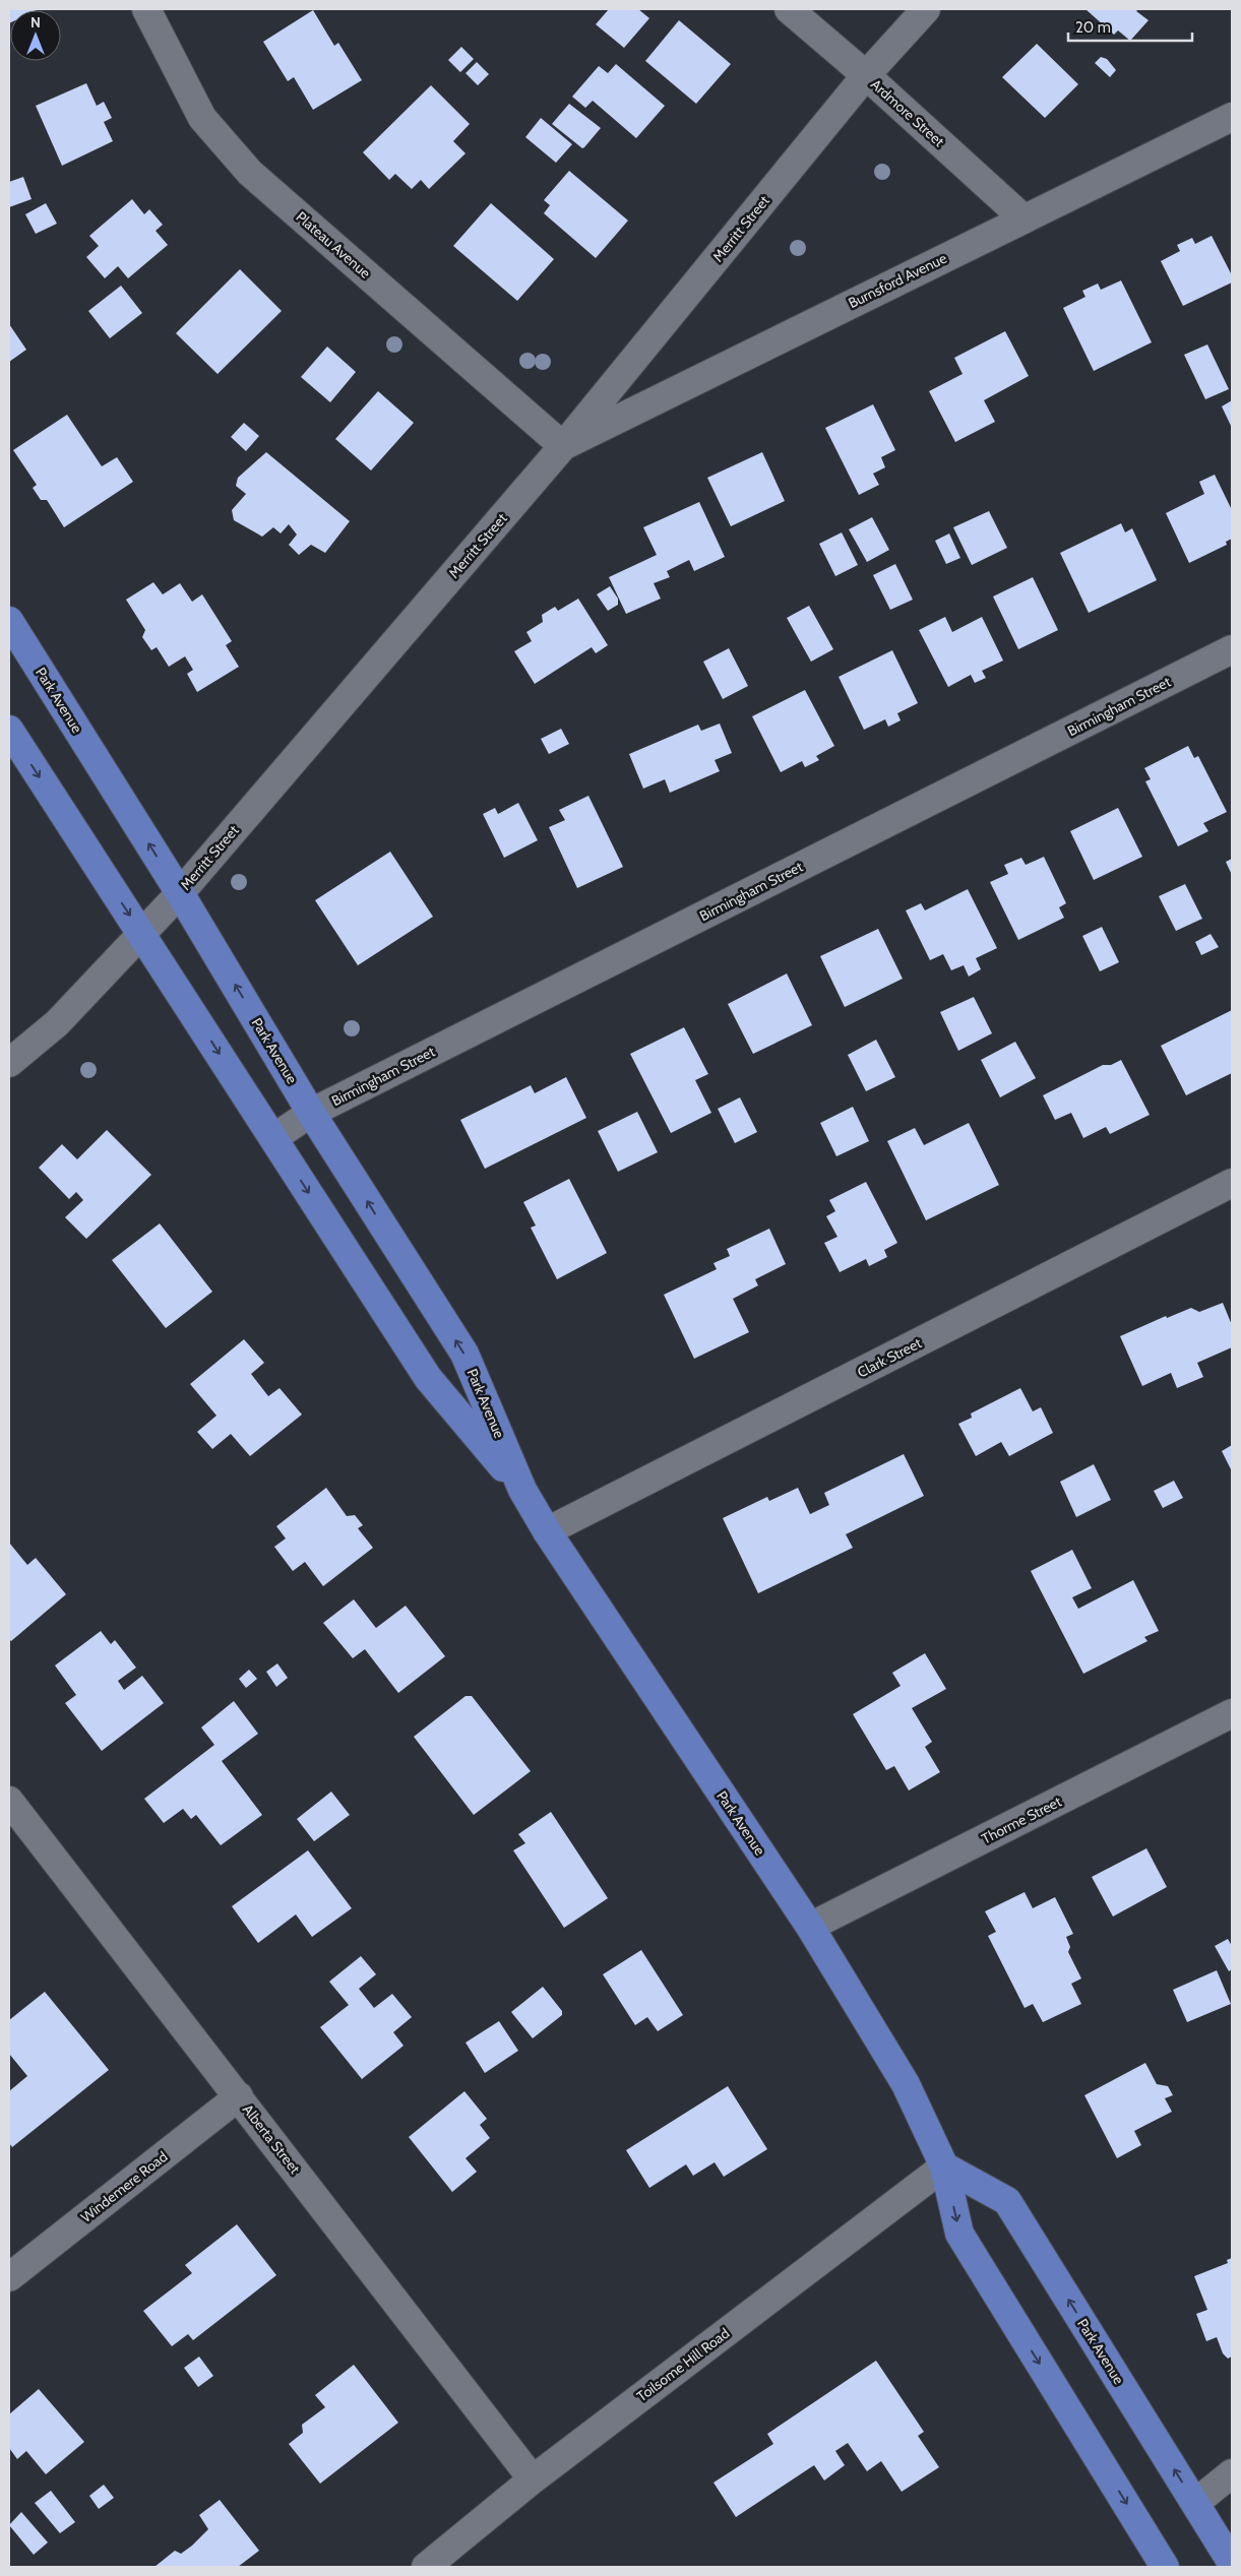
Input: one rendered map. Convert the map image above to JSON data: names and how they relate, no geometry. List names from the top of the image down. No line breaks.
{"streets":{"main road":["Park Avenue"],"street":["Ardmore Street","Merritt Street","Plateau Avenue","Burnsford Avenue","Birmingham Street","Clark Street","Thorme Street","Alberta Street","Windemere Road","Toilsome Hill Road"]},"crossings":[["Ardmore Street","Merritt Street"],["Ardmore Street","Burnsford Avenue"],["Merritt Street","Plateau Avenue"],["Merritt Street","Burnsford Avenue"],["Merritt Street","Park Avenue"],["Plateau Avenue","Burnsford Avenue"],["Park Avenue","Birmingham Street"],["Park Avenue","Clark Street"],["Park Avenue","Thorme Street"],["Park Avenue","Toilsome Hill Road"],["Alberta Street","Windemere Road"],["Alberta Street","Toilsome Hill Road"]],"scale_bar":"20 m","north":"top"}
